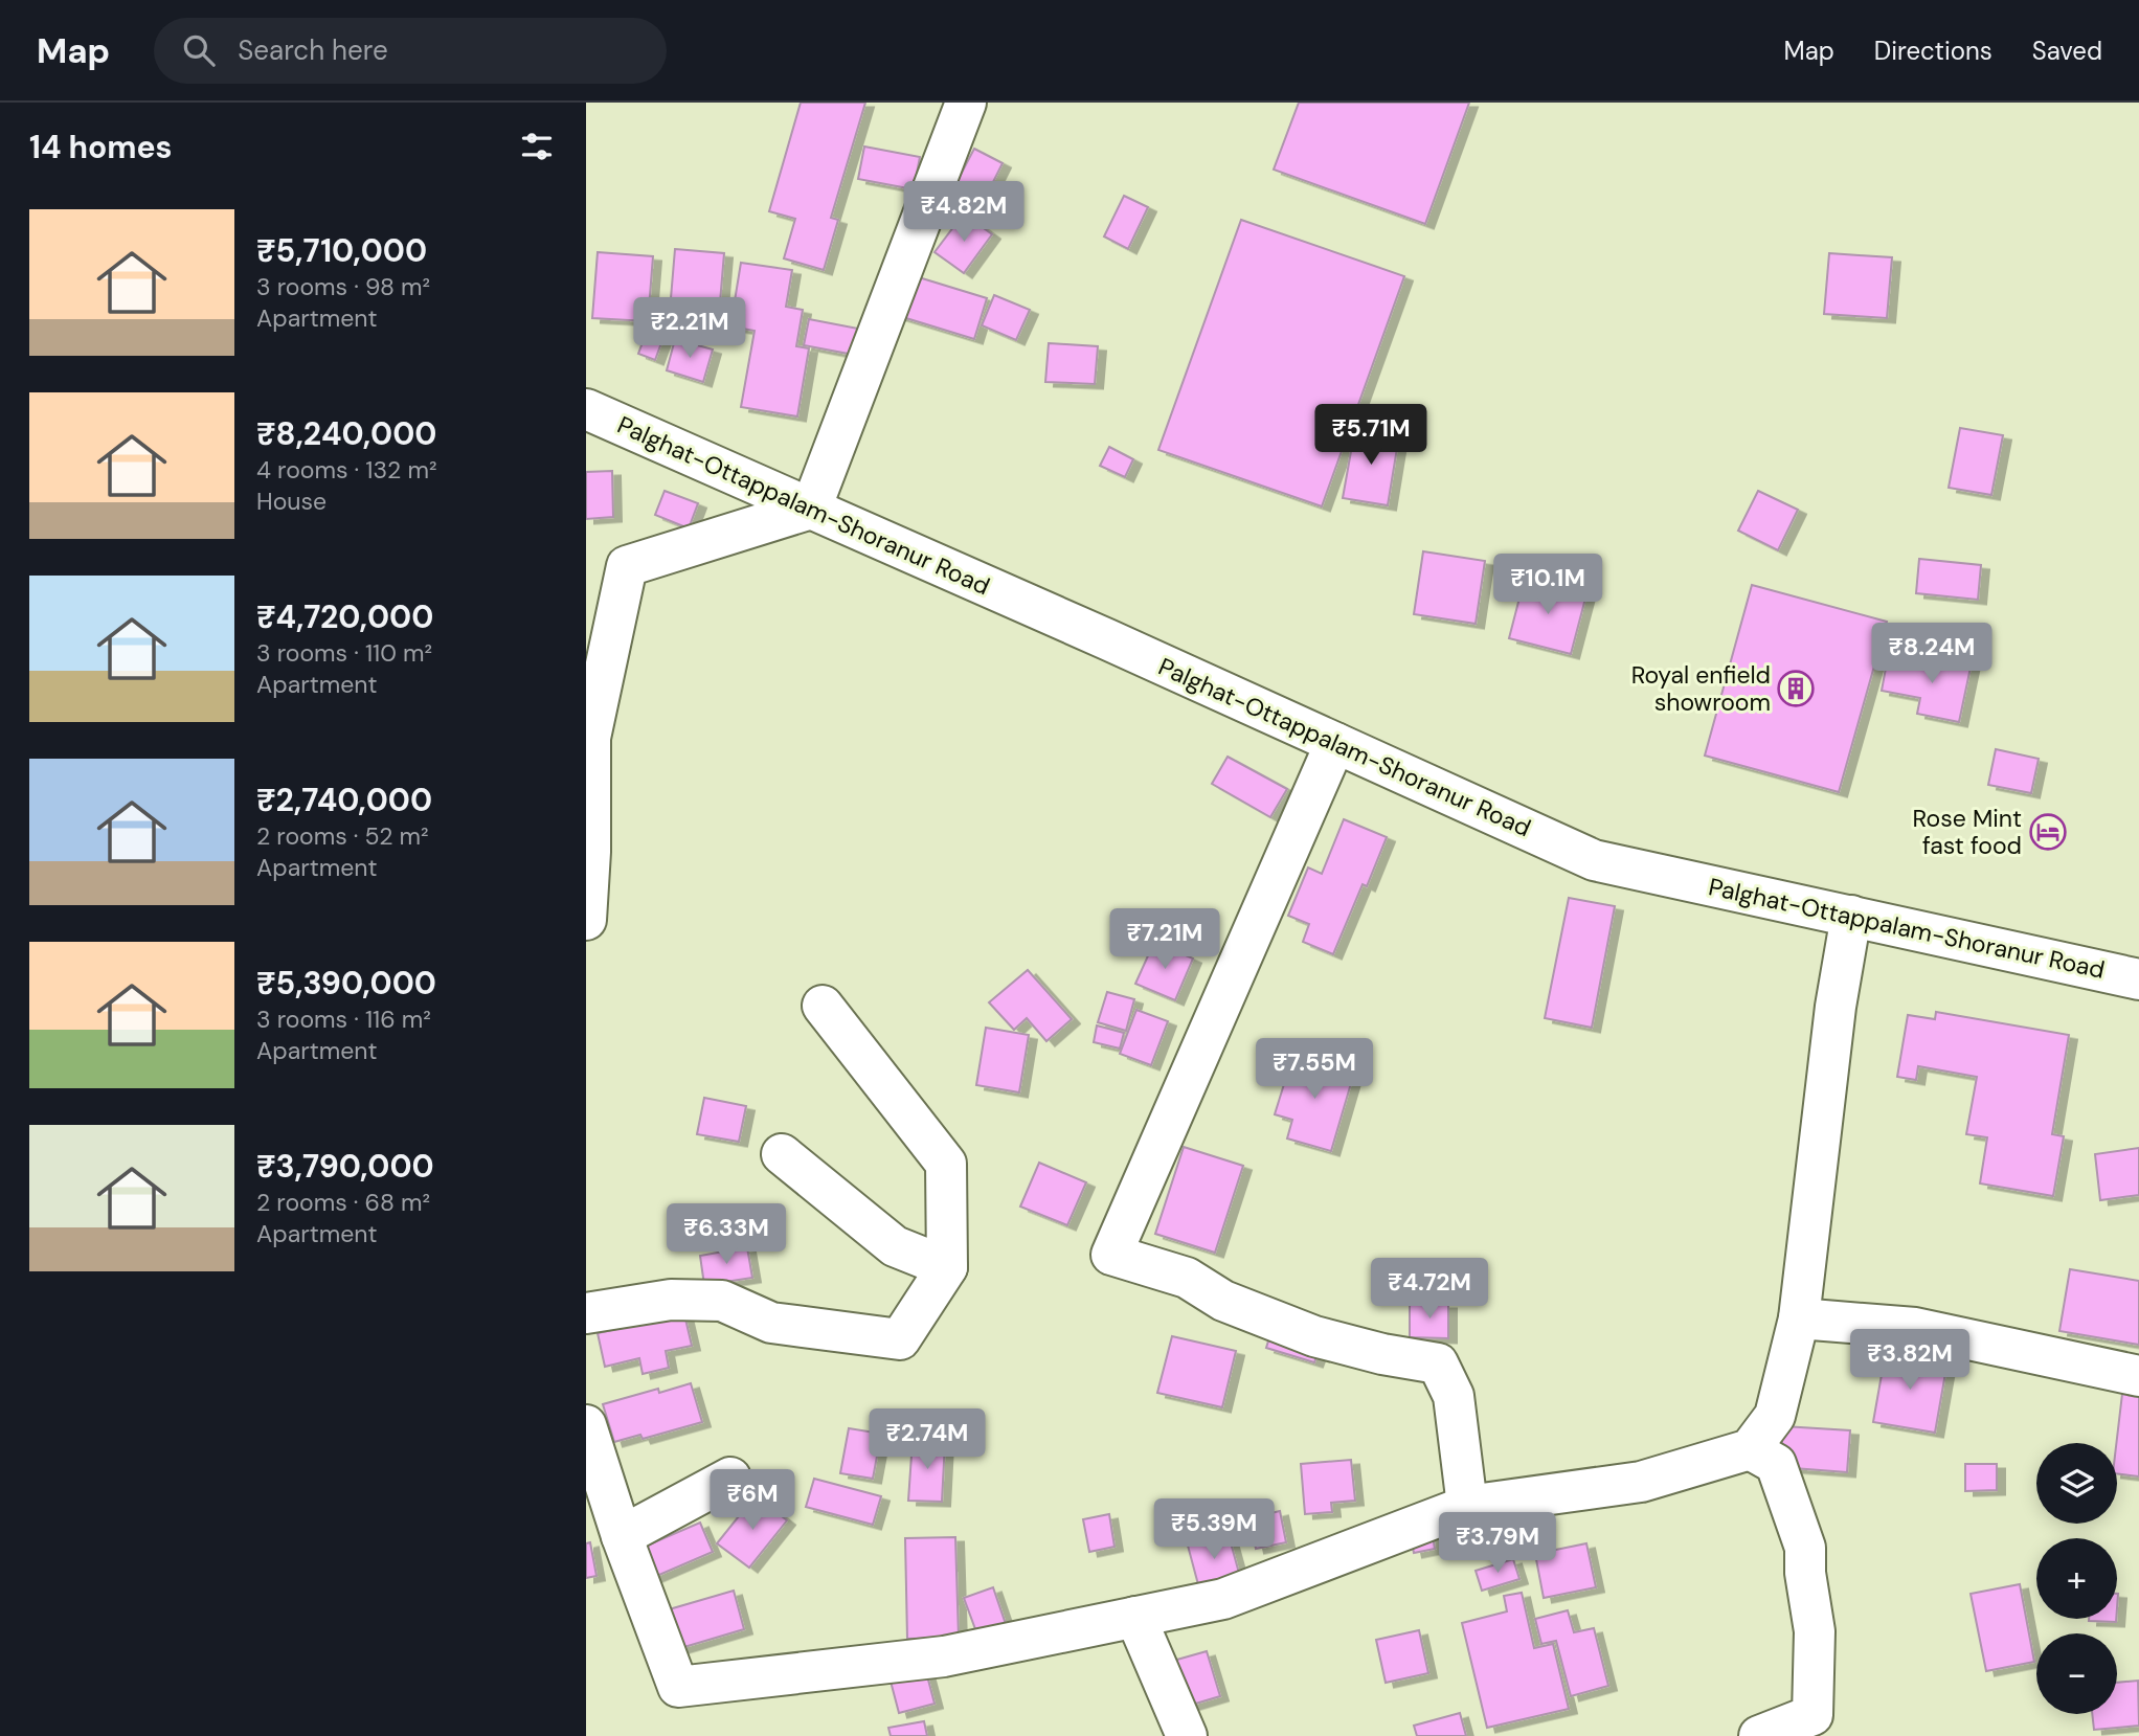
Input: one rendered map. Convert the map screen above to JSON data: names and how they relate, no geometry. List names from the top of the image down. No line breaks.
{"streets":{"street":["Palghat-Ottappalam-Shoranur Road"]},"places":{"building":["Royal enfield showroom"],"hotel":["Rose Mint fast food"]},"page":{"header":"Map","search":"Search here","nav":["Map","Directions","Saved"],"heading":"14 homes","price":["₹4.82M","₹2.21M","₹5.71M","₹10.1M","₹8.24M","₹7.21M","₹7.55M","₹6.33M","₹4.72M","₹3.82M","₹2.74M","₹6M","₹5.39M","₹3.79M"],"list":[{"name":"₹5,710,000","note":"3 rooms · 98 m² · Apartment"},{"name":"₹8,240,000","note":"4 rooms · 132 m² · House"},{"name":"₹4,720,000","note":"3 rooms · 110 m² · Apartment"},{"name":"₹2,740,000","note":"2 rooms · 52 m² · Apartment"},{"name":"₹5,390,000","note":"3 rooms · 116 m² · Apartment"},{"name":"₹3,790,000","note":"2 rooms · 68 m² · Apartment"}],"map_buttons":["+","−"]}}
